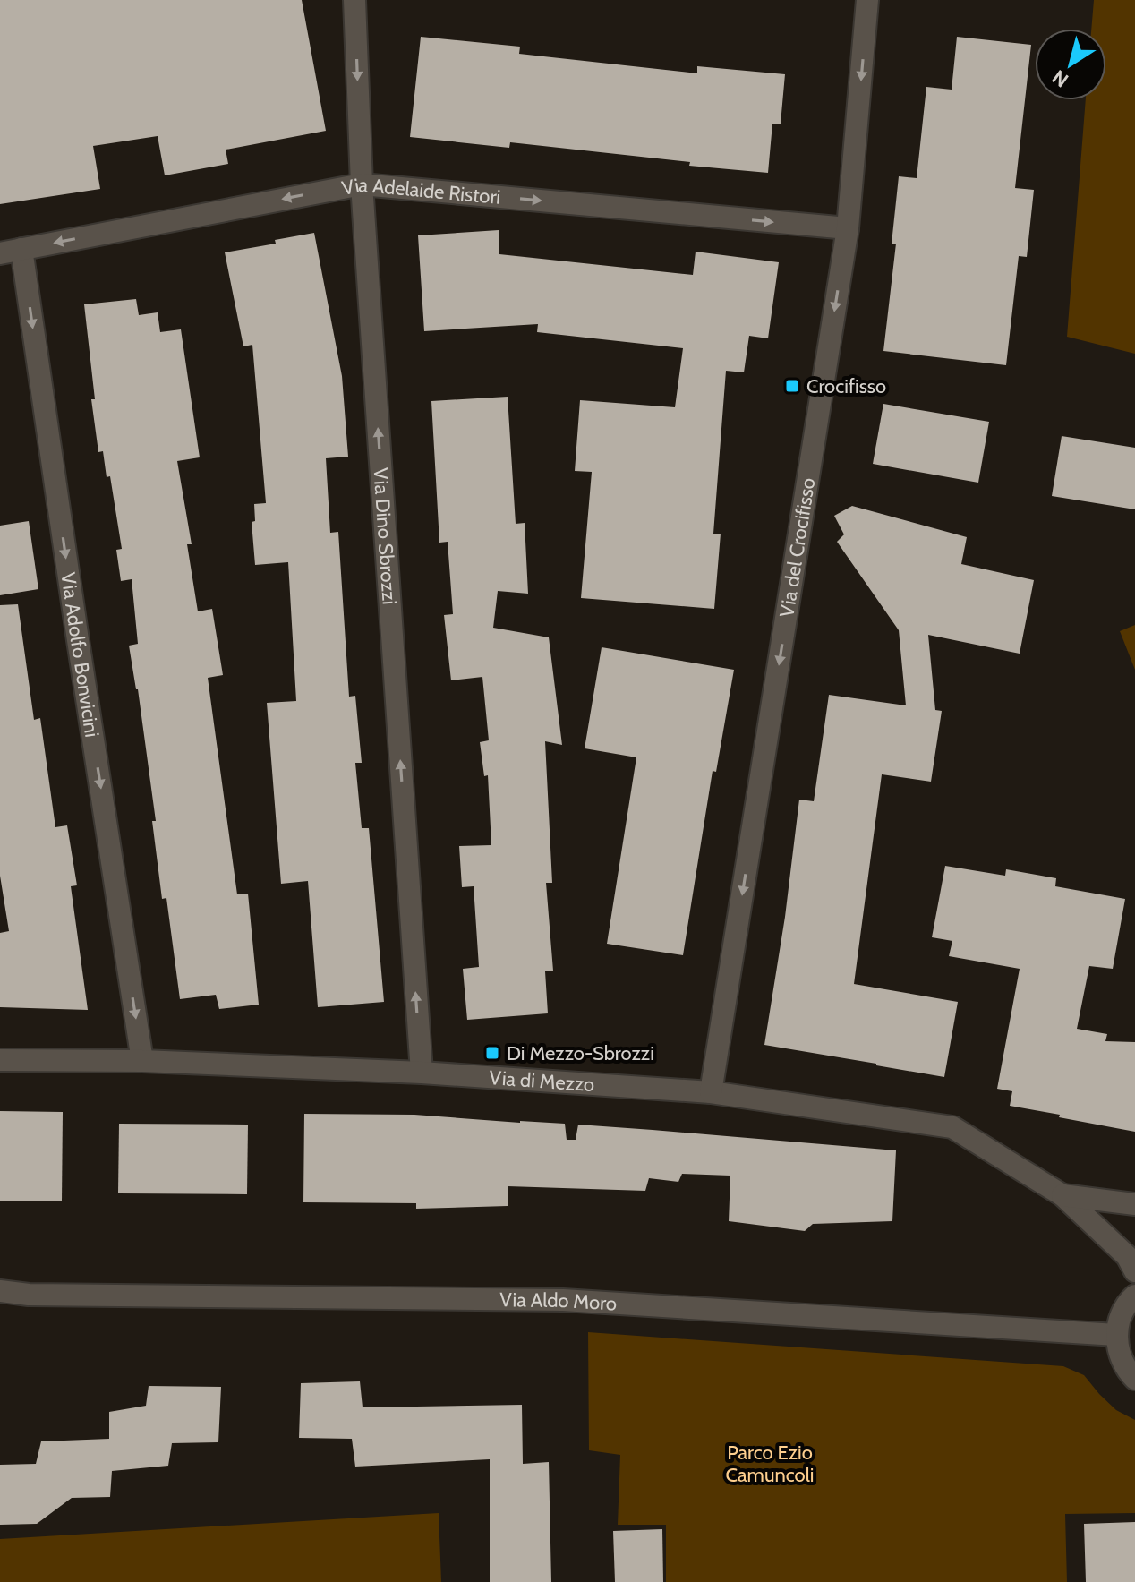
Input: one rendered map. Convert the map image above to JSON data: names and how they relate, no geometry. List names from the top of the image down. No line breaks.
{"streets":{"street":["Via Adelaide Ristori","Via Dino Sbrozzi","Via del Crocifisso","Via Adolfo Bonvicini","Via di Mezzo","Via Aldo Moro"]},"crossings":[["Via Adelaide Ristori","Via Dino Sbrozzi"],["Via Adelaide Ristori","Via del Crocifisso"],["Via Adelaide Ristori","Via Adolfo Bonvicini"],["Via Dino Sbrozzi","Via di Mezzo"],["Via del Crocifisso","Via di Mezzo"],["Via Adolfo Bonvicini","Via di Mezzo"]],"one_way":["Via del Crocifisso","Via Adolfo Bonvicini"],"parks":["Parco Ezio Camuncoli"],"places":{"transit":["Crocifisso","Di Mezzo-Sbrozzi"]},"north":"bottom left"}
